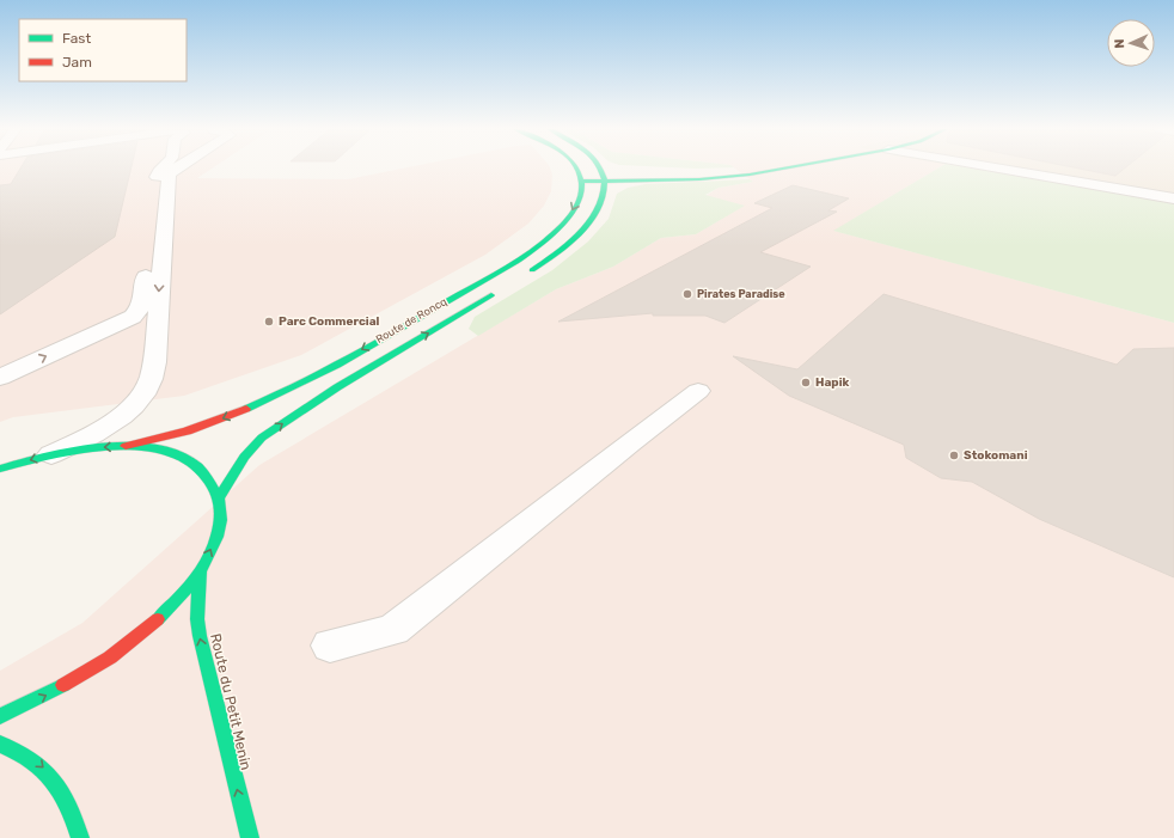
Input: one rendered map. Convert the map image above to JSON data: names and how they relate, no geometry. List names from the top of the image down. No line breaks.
{"streets":{"main road":["Route de Roncq","Route du Petit Menin"]},"one_way":["Route du Petit Menin"],"places":["Pirates Paradise","Parc Commercial","Hapik","Stokomani"],"legend":["Fast","Jam"],"north":"left"}
